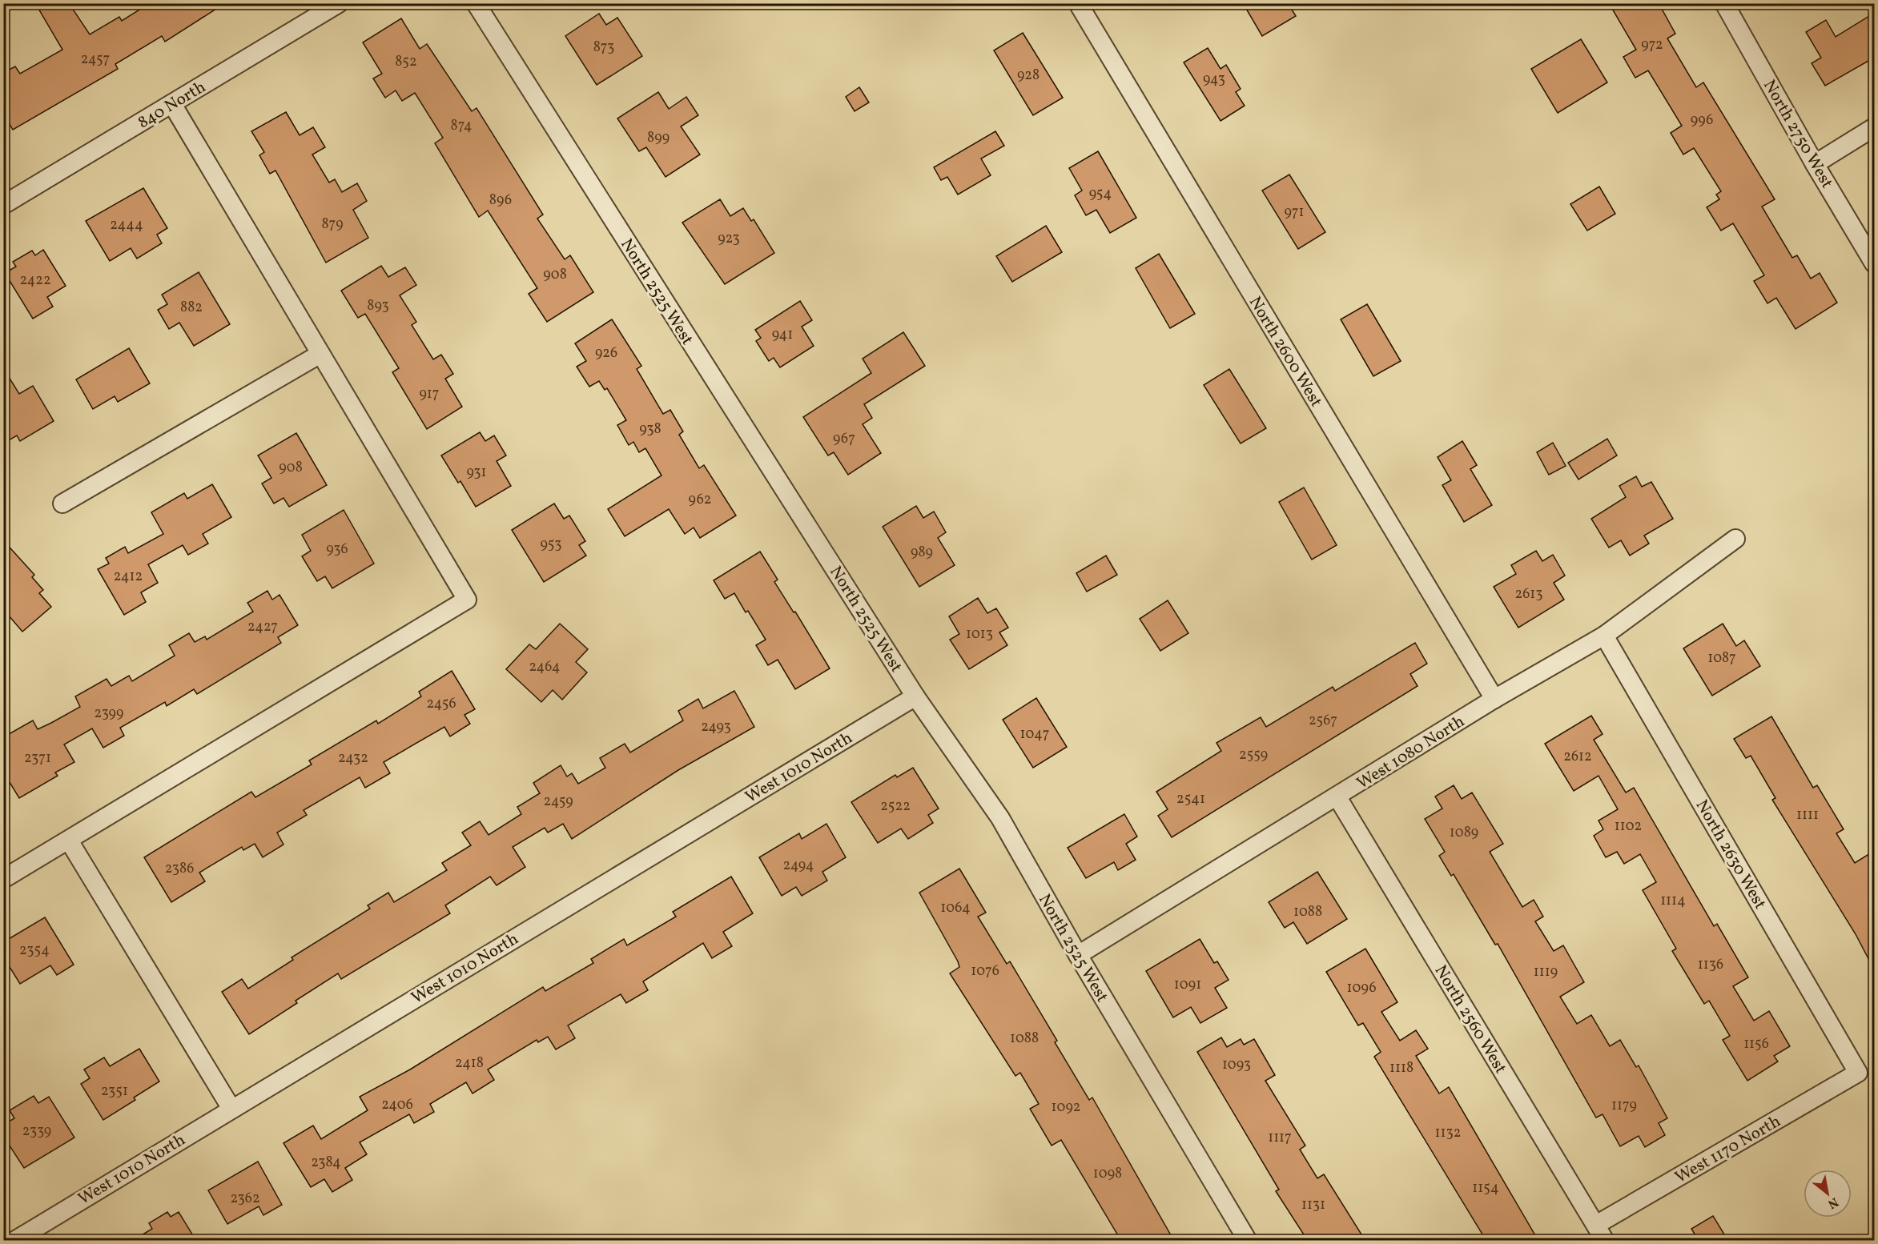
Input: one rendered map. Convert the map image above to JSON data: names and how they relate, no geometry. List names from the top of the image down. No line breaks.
{"streets":{"street":["840 North","North 2750 West","North 2525 West","North 2600 West","West 1080 North","West 1010 North","North 2630 West","North 2560 West","West 1170 North"]},"crossings":[["North 2525 West","West 1080 North"],["North 2525 West","West 1010 North"],["North 2600 West","West 1080 North"],["West 1080 North","North 2630 West"],["West 1080 North","North 2560 West"],["North 2630 West","West 1170 North"],["North 2560 West","West 1170 North"]],"house_numbers":["972","873","2457","852","928","943","996","874","899","954","896","971","879","2444","923","908","2422","893","882","941","926","917","938","967","908","931","962","953","936","989","2412","2613","2427","1013","1087","2464","2456","2399","2567","2493","1047","2559","2612","2371","2432","2541","2459","2522","1111","1102","1089","2494","2386","1114","1064","1088","2354","1136","1076","1119","1091","1096","1088","1156","2418","1093","1118","2351","2406","1179","1092","2339","1132","1117","2384","1098","1154","2362","1131"],"north":"bottom right"}
